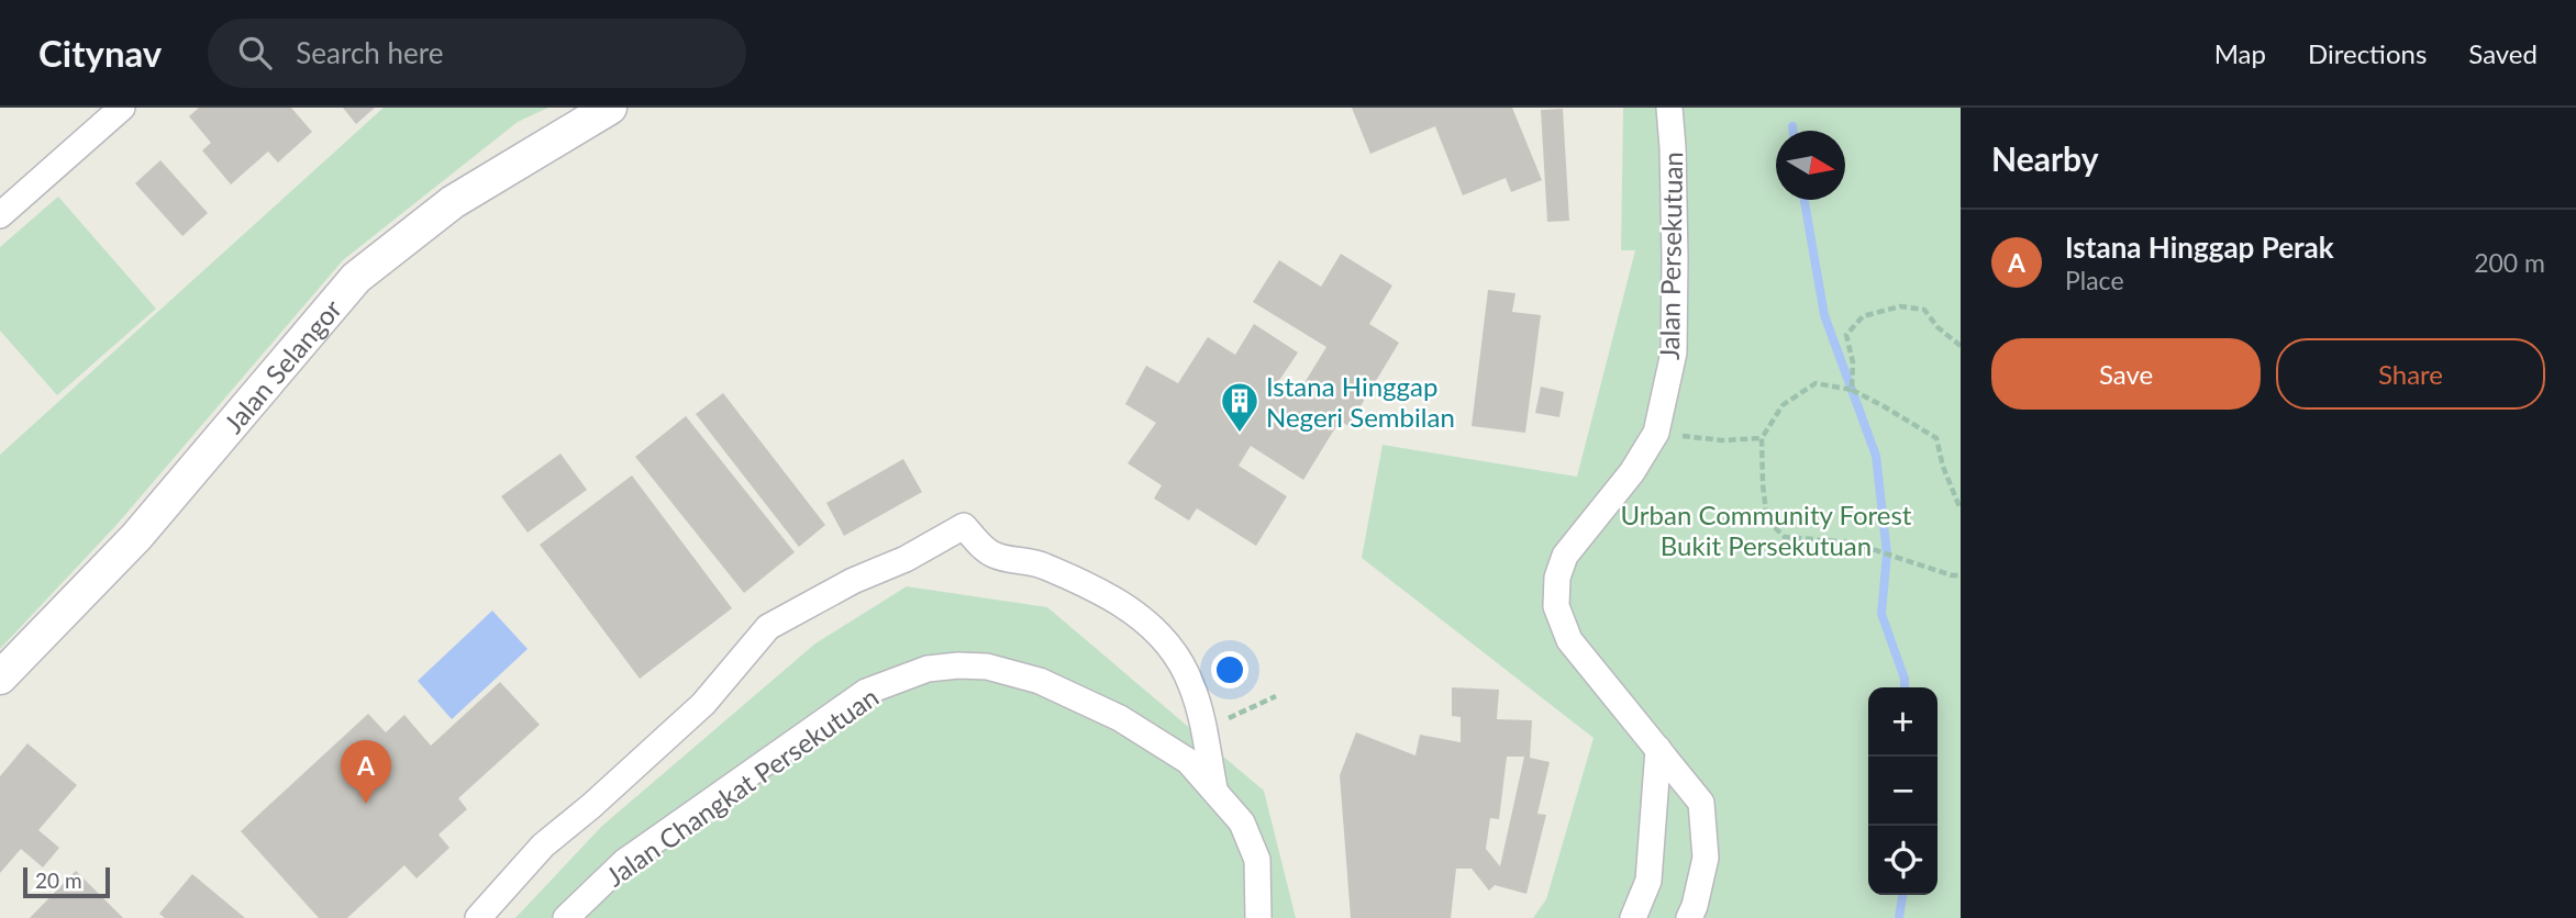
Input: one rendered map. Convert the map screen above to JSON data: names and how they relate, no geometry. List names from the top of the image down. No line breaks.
{"streets":{"street":["Jalan Persekutuan","Jalan Selangor","Jalan Changkat Persekutuan"]},"parks":["Urban Community Forest Bukit Persekutuan"],"places":{"building":["Istana Hinggap Negeri Sembilan"]},"scale_bar":"20 m","north":"right","page":{"header":"Citynav","search":"Search here","nav":["Map","Directions","Saved"],"heading":"Nearby","list":[{"mark":"A","name":"Istana Hinggap Perak","note":"Place","value":"200 m"}],"buttons":["Save","Share"],"map_buttons":["+","−"],"pins":"A","scale":"20 m"}}
